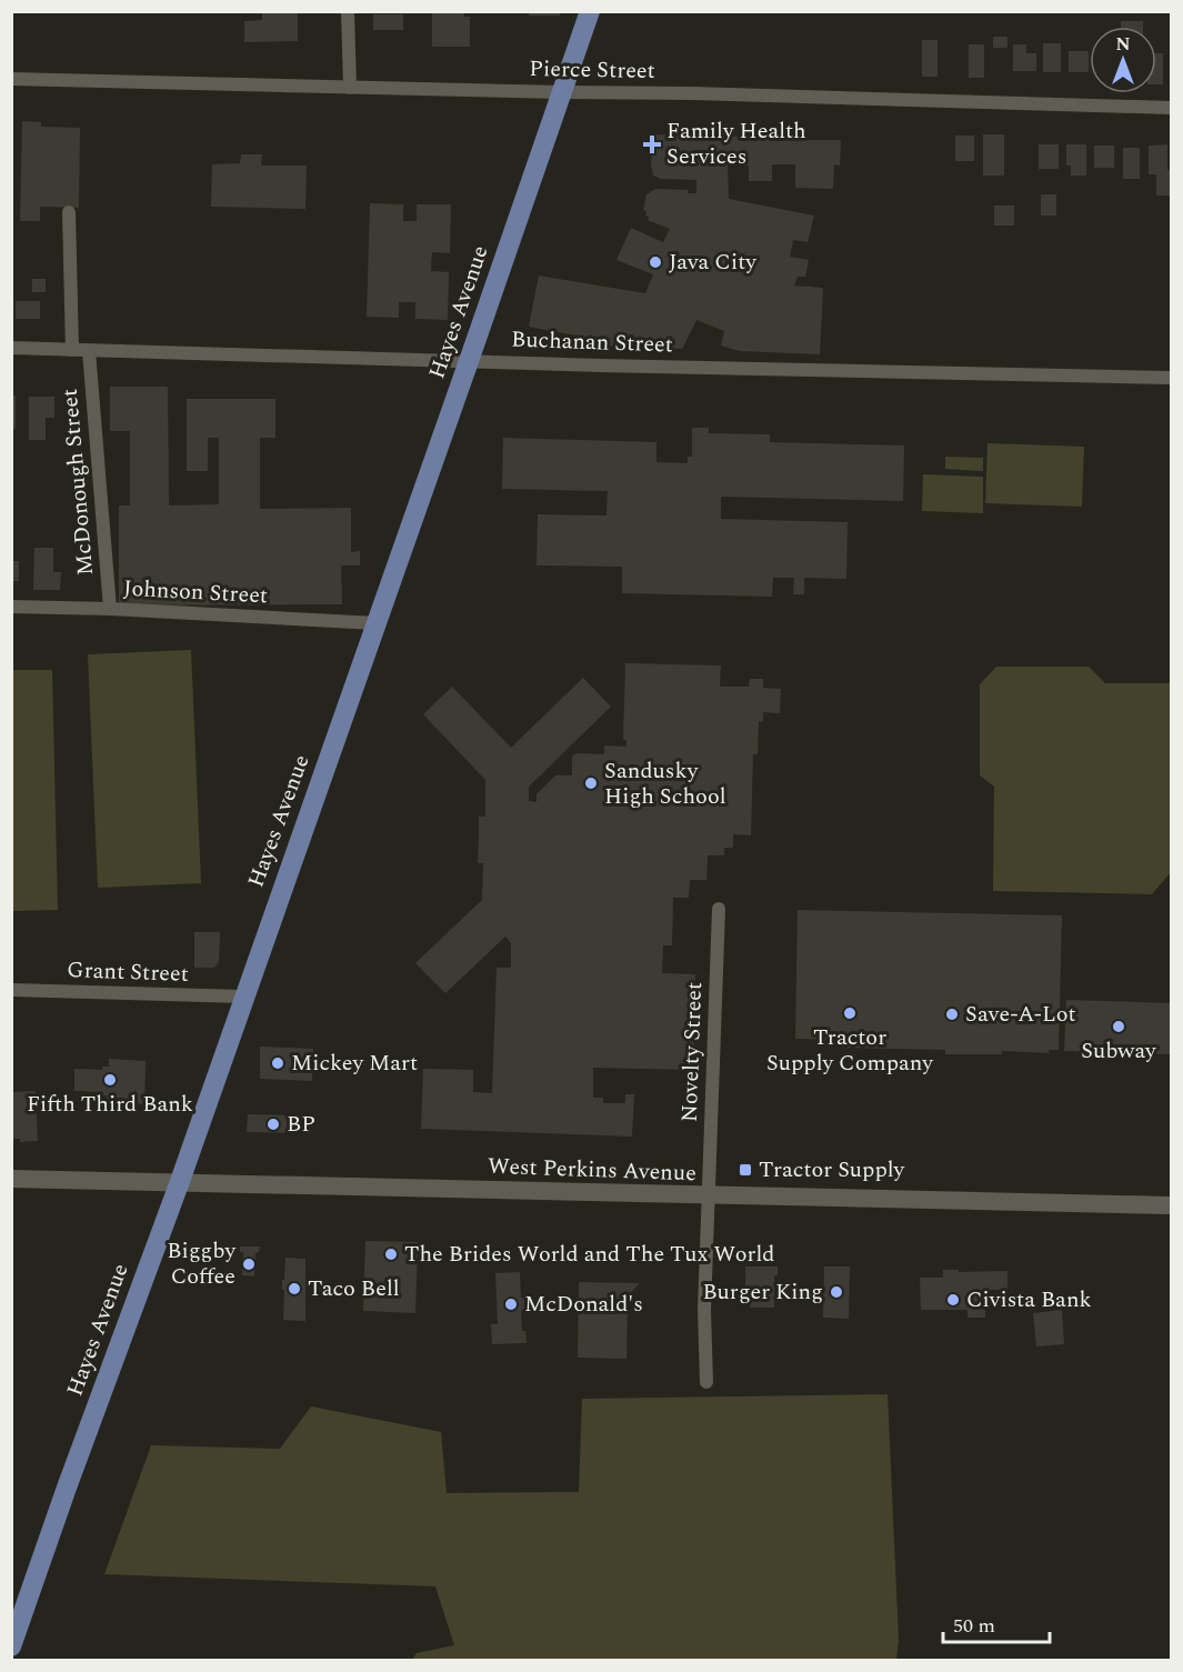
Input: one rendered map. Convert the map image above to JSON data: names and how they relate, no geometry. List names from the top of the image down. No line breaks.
{"streets":{"main road":["Hayes Avenue","West Perkins Avenue"],"street":["Pierce Street","Buchanan Street","McDonough Street","Johnson Street","Grant Street","Novelty Street"]},"crossings":[["Pierce Street","Hayes Avenue"],["Hayes Avenue","Buchanan Street"],["Hayes Avenue","Johnson Street"],["Hayes Avenue","Grant Street"],["Hayes Avenue","West Perkins Avenue"],["Buchanan Street","McDonough Street"],["McDonough Street","Johnson Street"],["Novelty Street","West Perkins Avenue"]],"places":{"health":["Family Health Services"],"other":["Java City","Sandusky High School","Tractor Supply Company","Save-A-Lot","Subway","Mickey Mart","Fifth Third Bank","BP","The Brides World and The Tux World","Biggby Coffee","Taco Bell","Burger King","Civista Bank","McDonald's"],"transit":["Tractor Supply"]},"scale_bar":"50 m","north":"top"}
